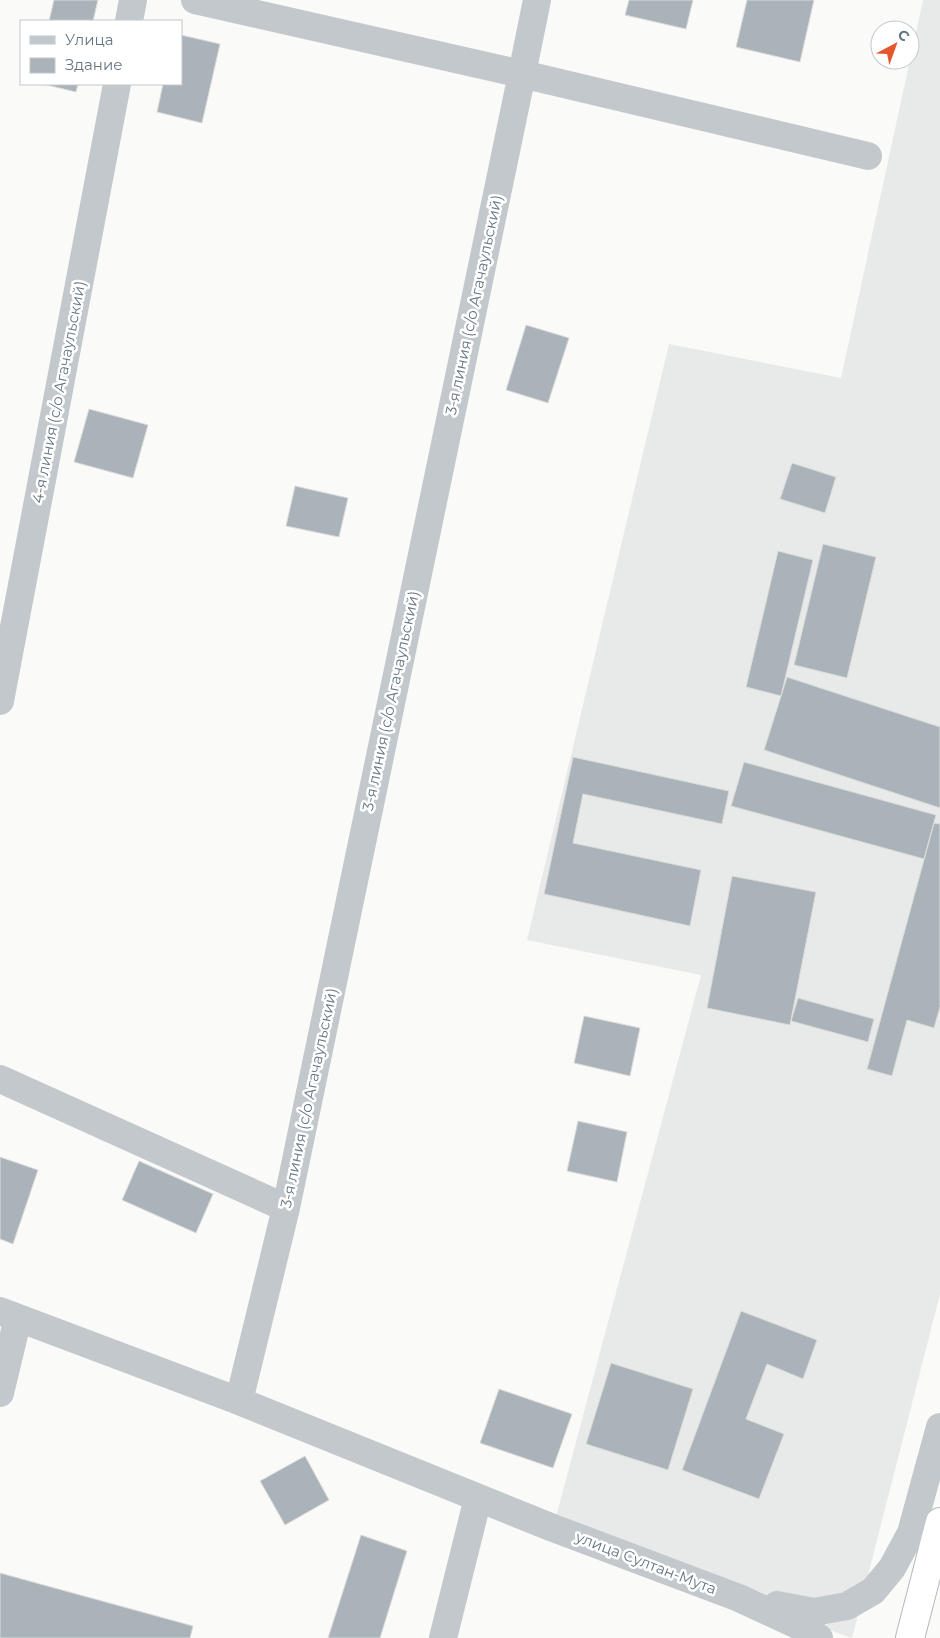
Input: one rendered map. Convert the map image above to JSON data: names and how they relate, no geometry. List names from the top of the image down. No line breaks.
{"streets":{"street":["3-я линия (с/о Агачаульский)","4-я линия (с/о Агачаульский)","улица Султан-Мута"]},"crossings":[["3-я линия (с/о Агачаульский)","улица Султан-Мута"]],"legend":["Улица","Здание"],"north":"top right"}
